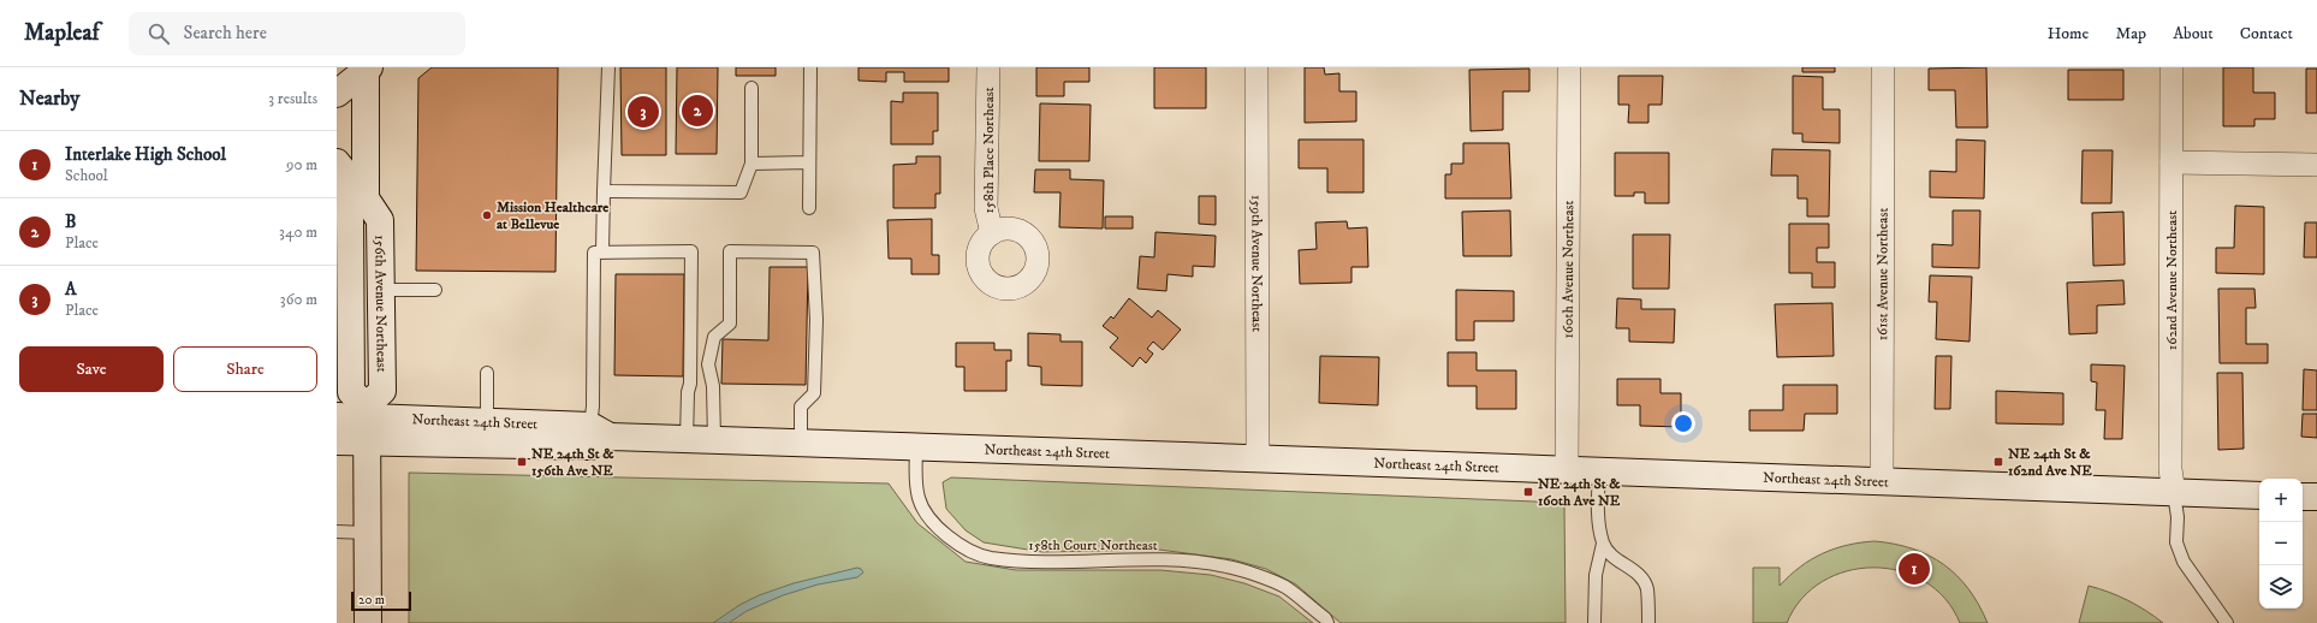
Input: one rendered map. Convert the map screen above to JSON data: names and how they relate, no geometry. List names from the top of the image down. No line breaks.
{"streets":{"main road":["156th Avenue Northeast","Northeast 24th Street"],"street":["158th Place Northeast","159th Avenue Northeast","160th Avenue Northeast","161st Avenue Northeast","162nd Avenue Northeast"],"lane":["158th Court Northeast"]},"crossings":[["159th Avenue Northeast","Northeast 24th Street"],["160th Avenue Northeast","Northeast 24th Street"],["161st Avenue Northeast","Northeast 24th Street"],["162nd Avenue Northeast","Northeast 24th Street"],["156th Avenue Northeast","Northeast 24th Street"],["Northeast 24th Street","158th Court Northeast"]],"places":{"other":["Mission Healthcare at Bellevue"],"transit":["NE 24th St & 156th Ave NE","NE 24th St & 162nd Ave NE","NE 24th St & 160th Ave NE"]},"scale_bar":"20 m","page":{"header":"Mapleaf","search":"Search here","nav":["Home","Map","About","Contact"],"heading":["Nearby","3 results"],"pins":["2","3","1"],"list":[{"mark":"1","name":"Interlake High School","note":"School","value":"90 m"},{"mark":"2","name":"B","note":"Place","value":"340 m"},{"mark":"3","name":"A","note":"Place","value":"360 m"}],"buttons":["Save","Share"],"map_buttons":["+","−"],"scale":"20 m"}}
